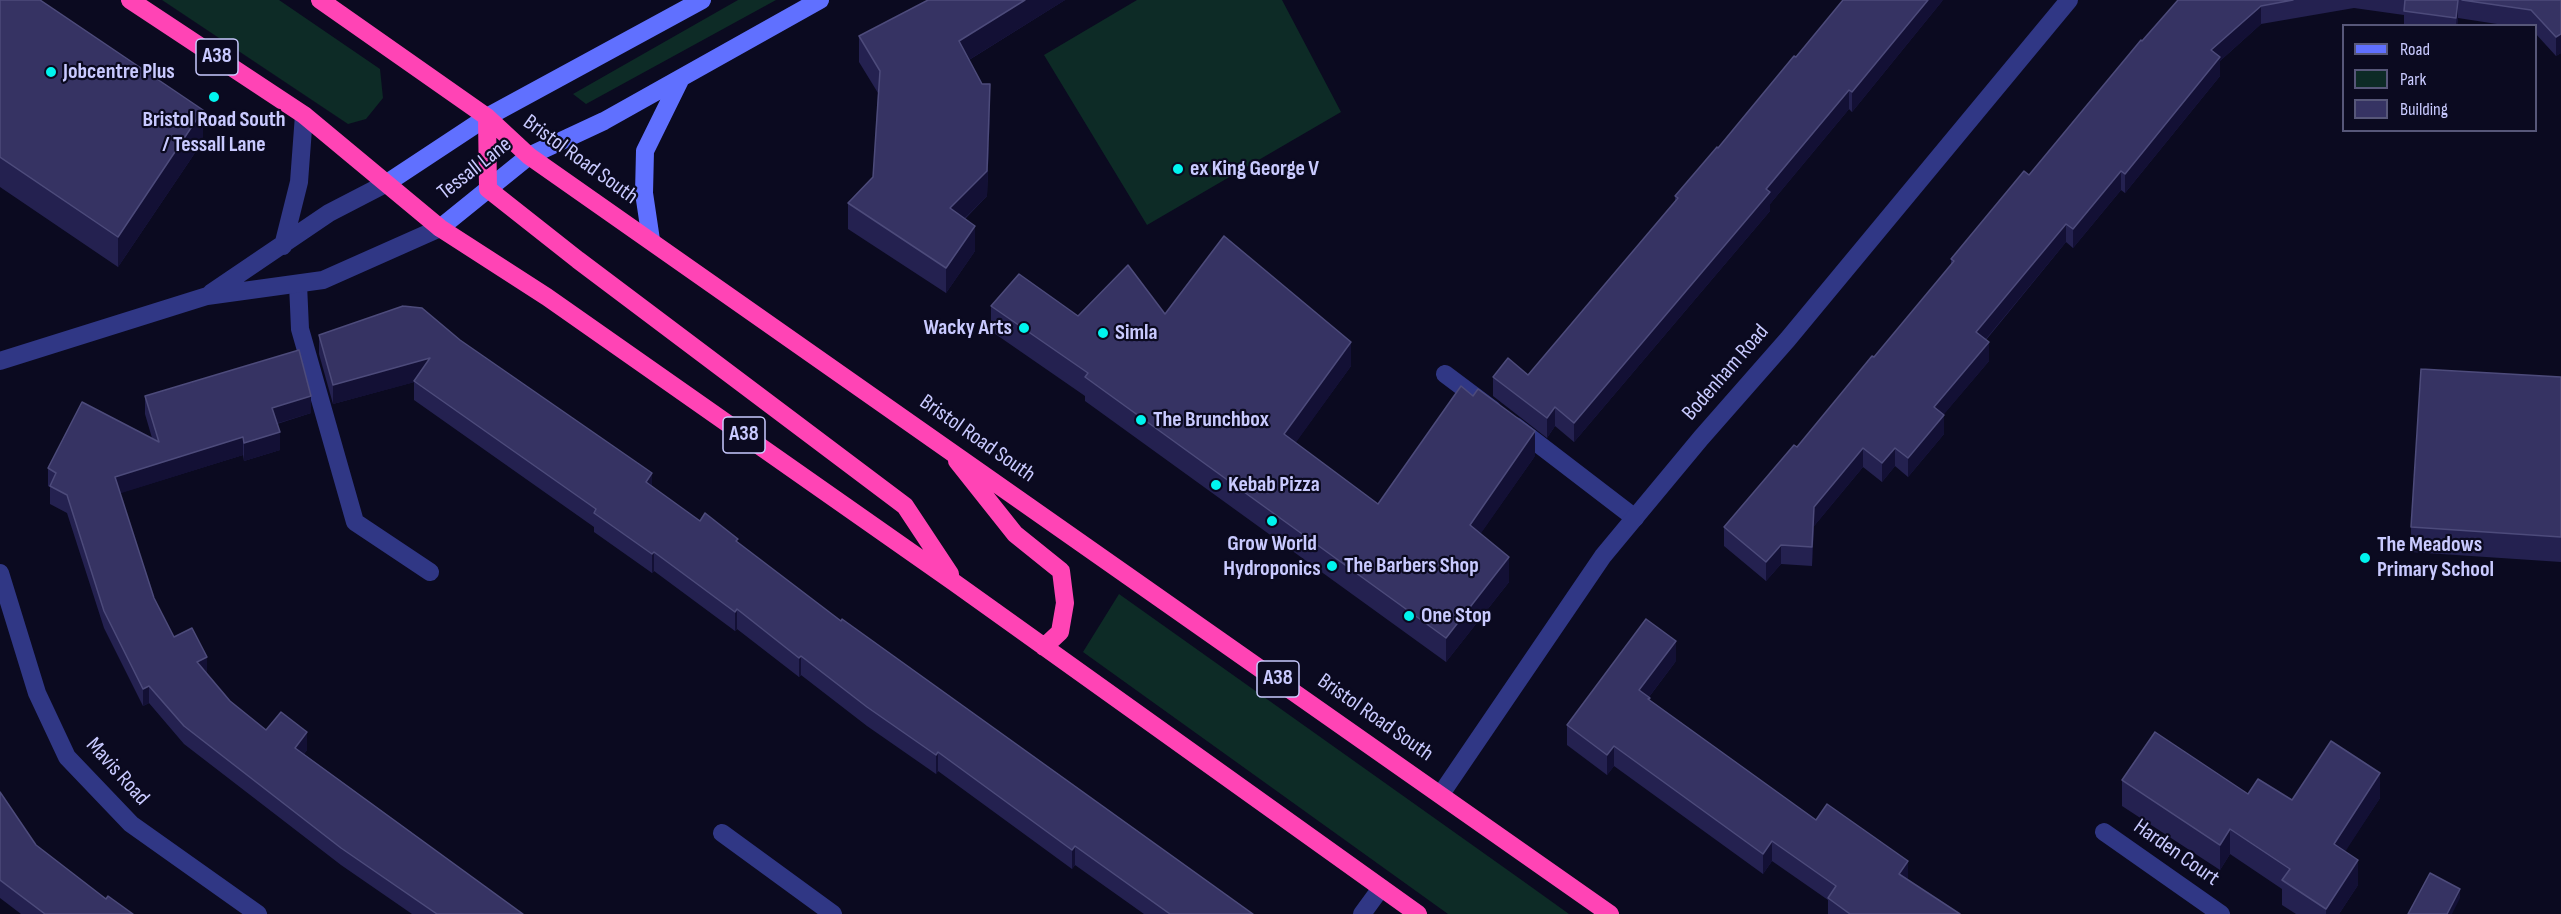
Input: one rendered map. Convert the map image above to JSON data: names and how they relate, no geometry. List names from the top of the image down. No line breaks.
{"streets":{"highway":["A38","Bristol Road South"],"street":["Tessall Lane","Bodenham Road","Mavis Road","Harden Court"]},"crossings":[["A38","Tessall Lane"],["Bristol Road South","Tessall Lane"],["Bristol Road South","Bodenham Road"]],"places":["Jobcentre Plus","Bristol Road South / Tessall Lane","ex King George V","Wacky Arts","Simla","The Brunchbox","Kebab Pizza","Grow World Hydroponics","The Meadows Primary School","The Barbers Shop","One Stop"],"legend":["Road","Park","Building"]}
